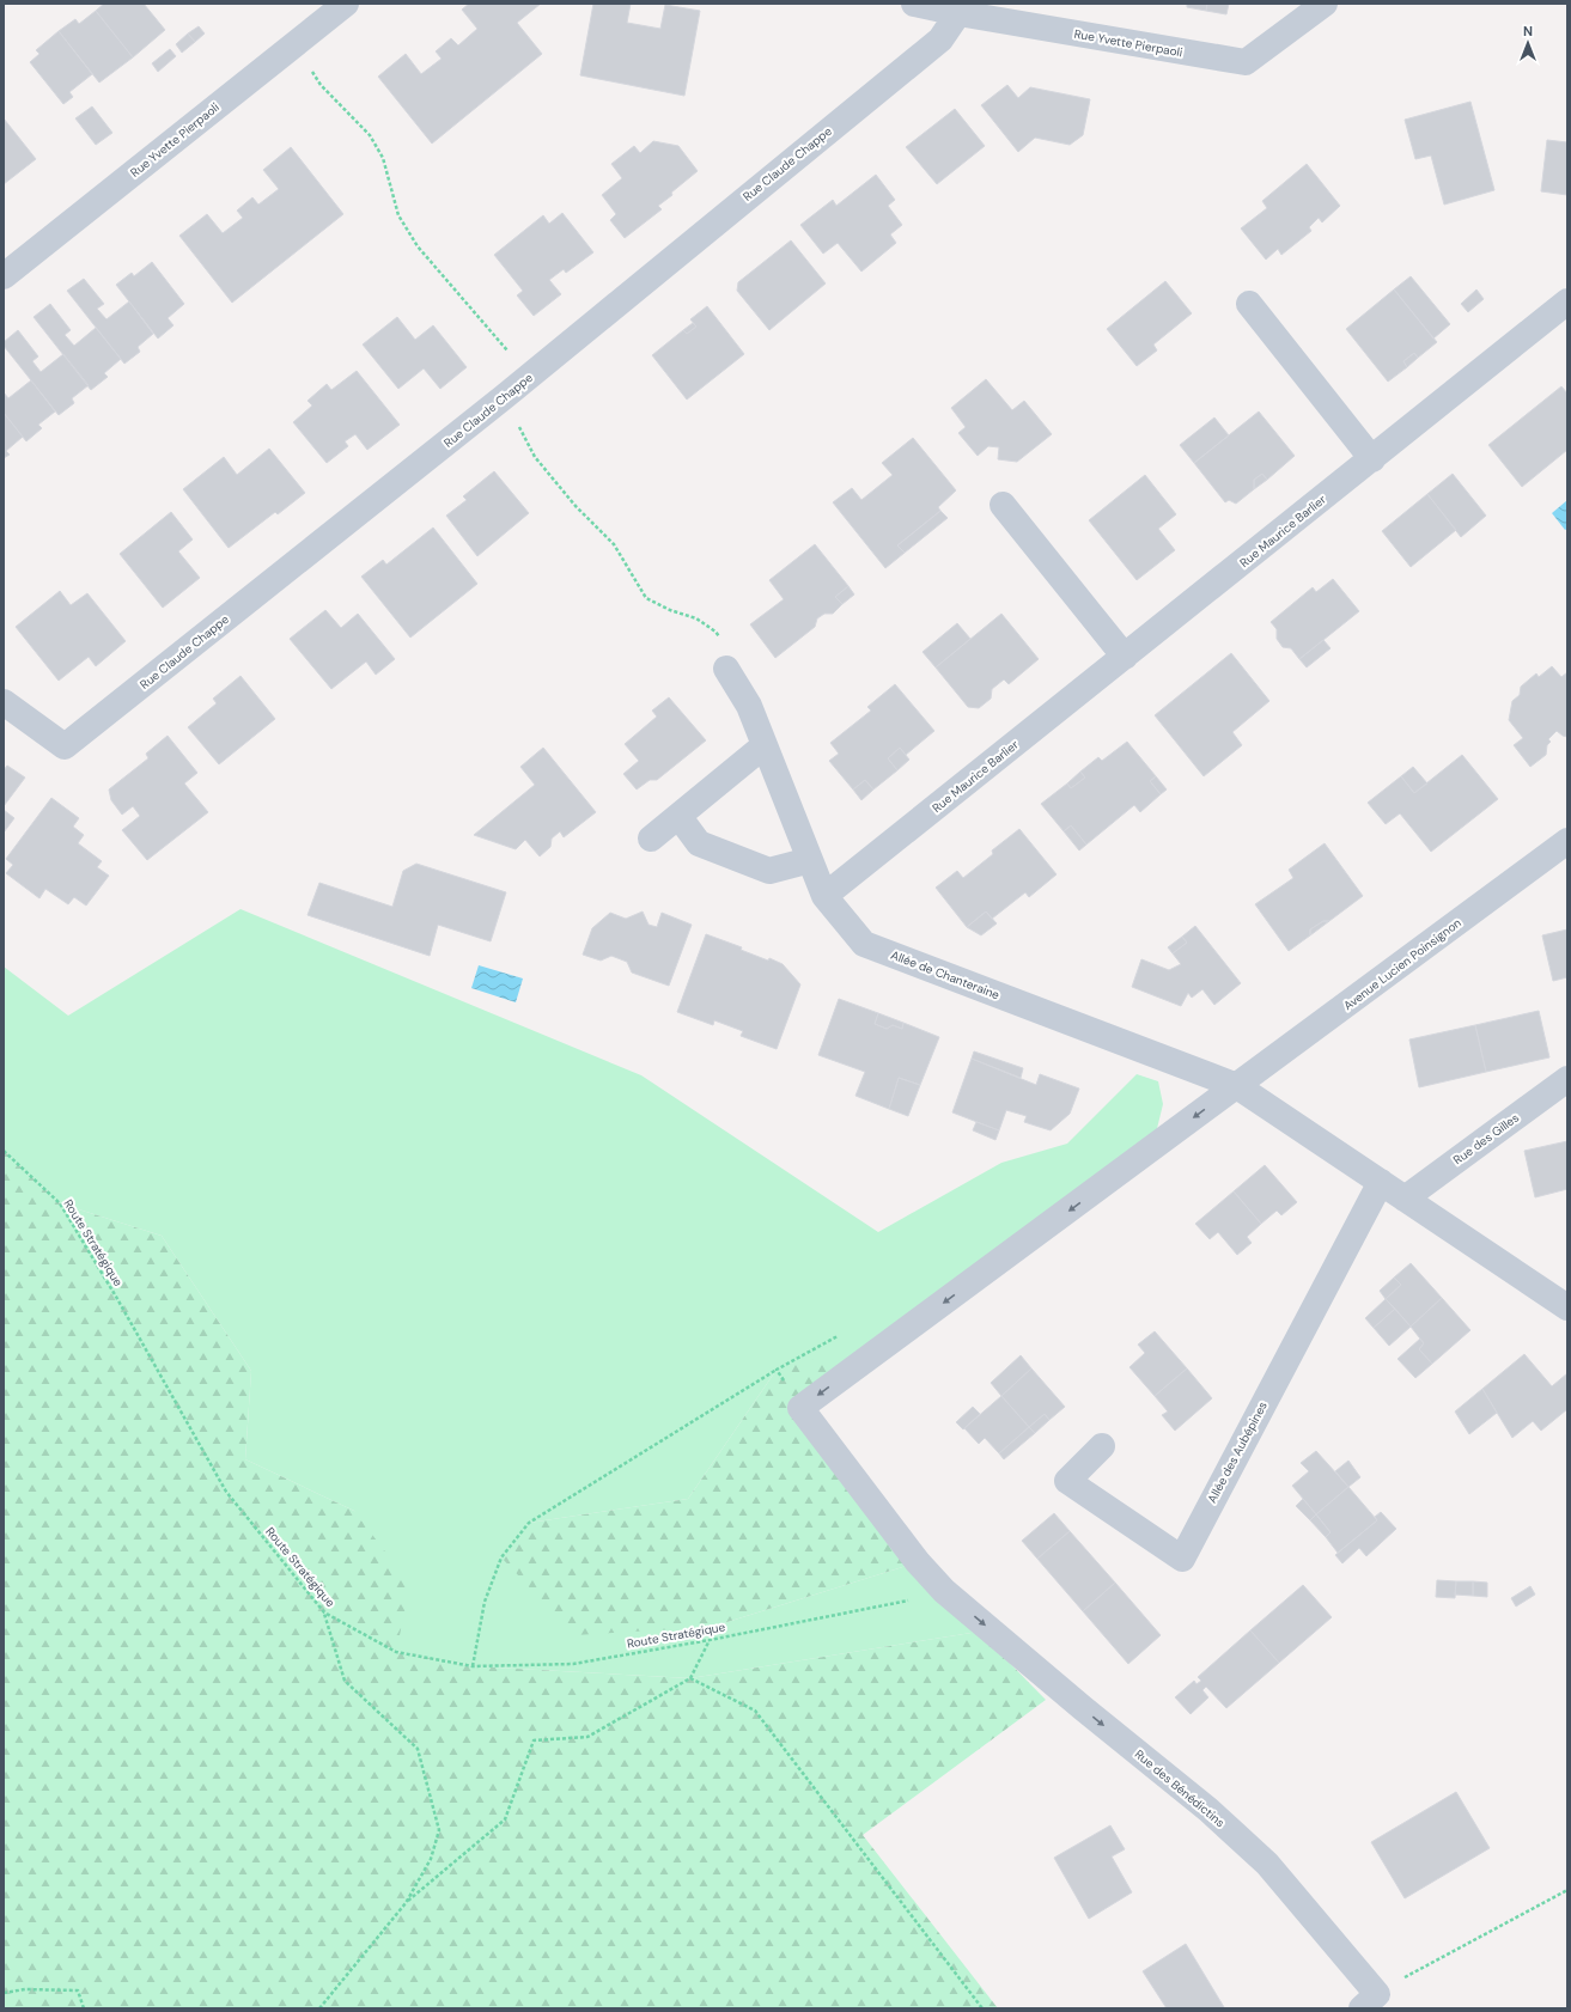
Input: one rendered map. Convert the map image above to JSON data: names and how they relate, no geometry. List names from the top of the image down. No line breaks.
{"streets":{"street":["Rue Yvette Pierpaoli","Rue Claude Chappe","Rue Maurice Barlier","Avenue Lucien Poinsignon","Allée de Chanteraine","Rue des Gilles","Allée des Aubépines","Rue des Bénédictins"],"path":["Route Stratégique"]},"crossings":[["Rue Yvette Pierpaoli","Rue Claude Chappe"],["Rue Maurice Barlier","Allée de Chanteraine"],["Avenue Lucien Poinsignon","Allée de Chanteraine"],["Avenue Lucien Poinsignon","Route Stratégique"],["Avenue Lucien Poinsignon","Rue des Bénédictins"],["Route Stratégique","Rue des Bénédictins"]],"one_way":["Rue des Bénédictins"],"north":"top"}
